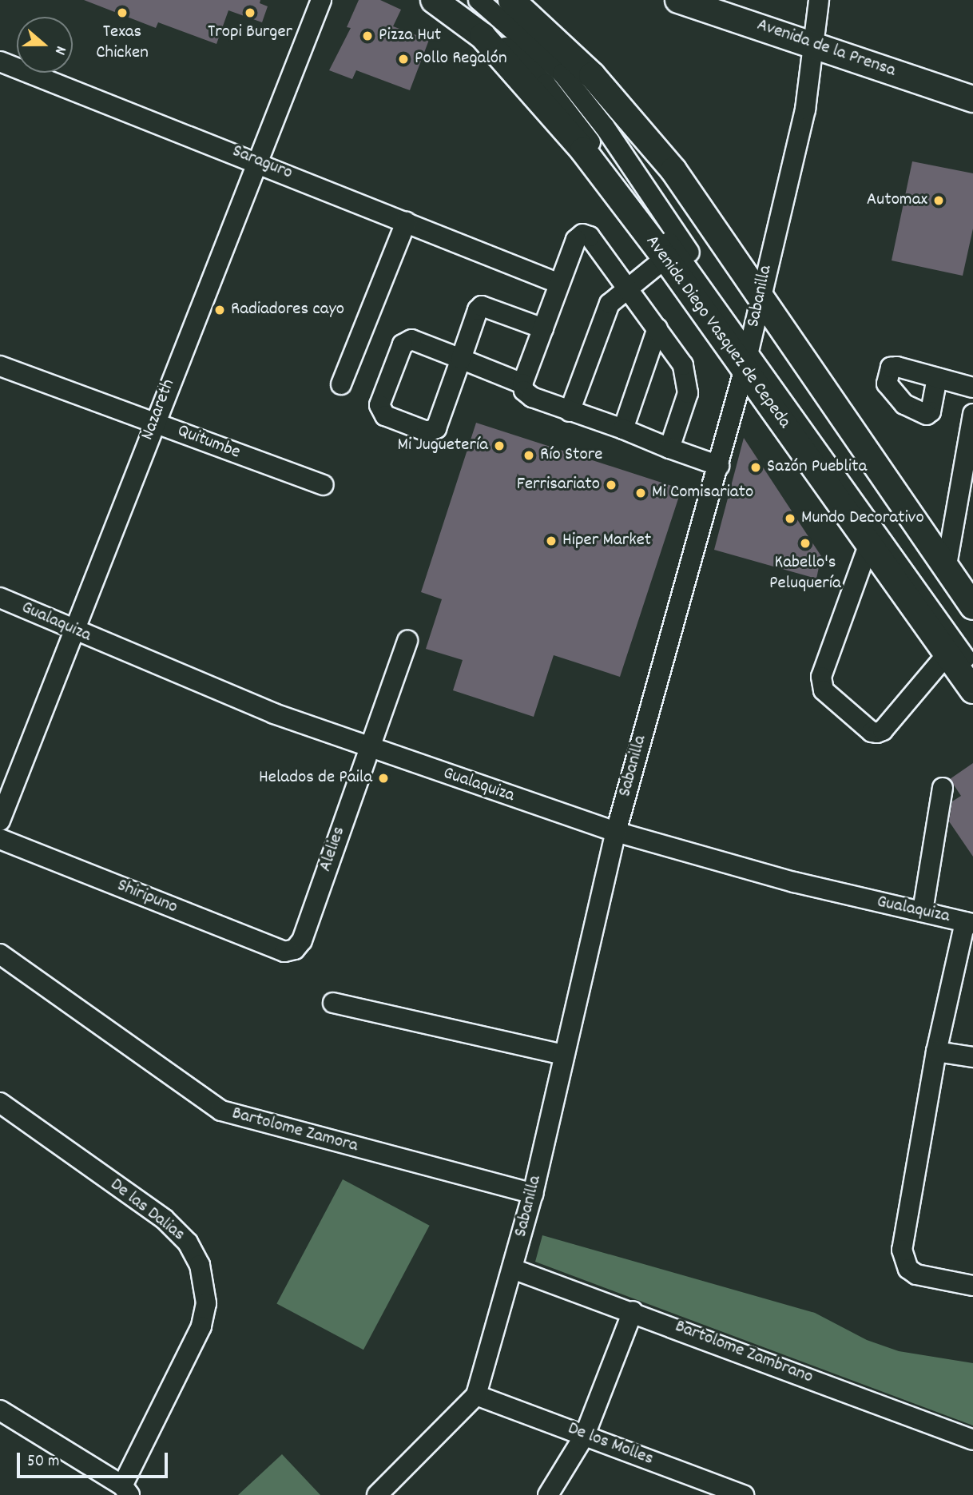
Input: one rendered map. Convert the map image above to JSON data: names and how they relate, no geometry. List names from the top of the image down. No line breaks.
{"streets":{"main road":["Avenida de la Prensa","Avenida Diego Vasquez de Cepeda"],"street":["Saraguro","Sabanilla","Nazareth","Quitumbe","Gualaquiza","Alelies","Shiripuno","Bartolome Zamora","De las Dalias","Bartolome Zambrano","De los Molles"]},"crossings":[["Avenida de la Prensa","Sabanilla"],["Saraguro","Nazareth"],["Sabanilla","Avenida Diego Vasquez de Cepeda"],["Sabanilla","Gualaquiza"],["Sabanilla","Bartolome Zamora"],["Sabanilla","Bartolome Zambrano"],["Sabanilla","De los Molles"],["Nazareth","Quitumbe"],["Nazareth","Gualaquiza"],["Gualaquiza","Alelies"],["Alelies","Shiripuno"]],"places":["Texas Chicken","Tropi Burger","Pizza Hut","Pollo Regalón","Automax","Radiadores cayo","Mi Juguetería","Río Store","Sazón Pueblita","Ferrisariato","Mi Comisariato","Mundo Decorativo","Hiper Market","Kabello's Peluquería","Helados de Paila"],"scale_bar":"50 m","north":"right"}
